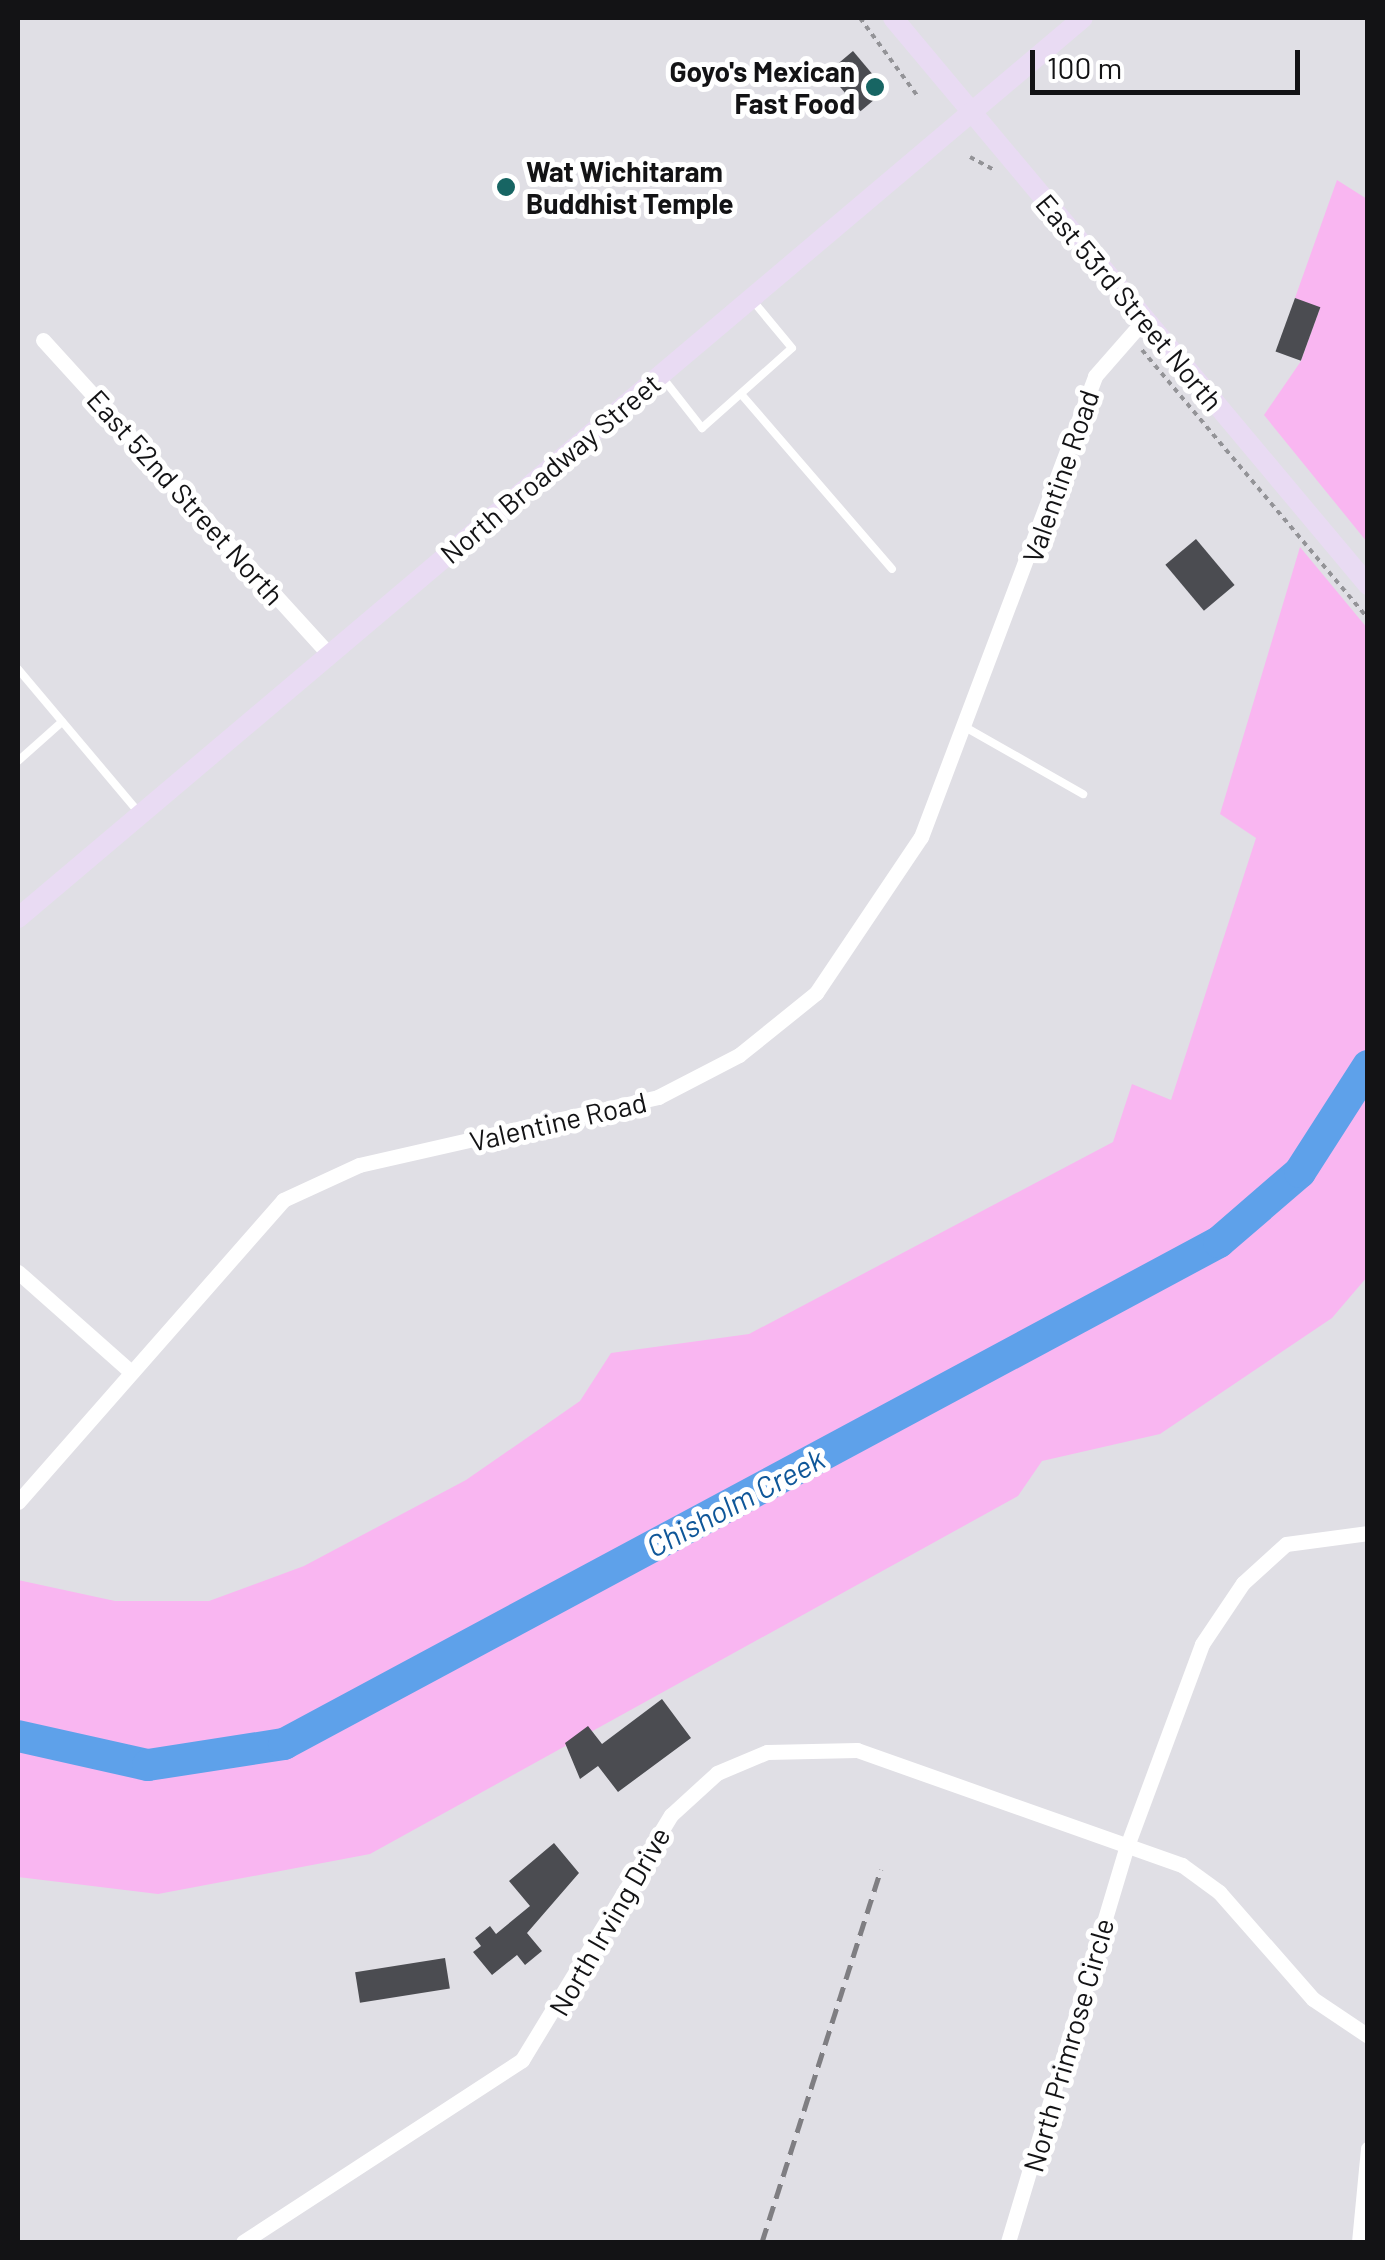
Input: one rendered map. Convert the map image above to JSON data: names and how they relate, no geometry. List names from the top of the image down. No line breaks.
{"streets":{"main road":["East 53rd Street North","North Broadway Street"],"street":["Valentine Road","East 52nd Street North","North Irving Drive","North Primrose Circle"]},"crossings":[["East 53rd Street North","North Broadway Street"],["East 53rd Street North","Valentine Road"],["North Broadway Street","East 52nd Street North"],["North Irving Drive","North Primrose Circle"]],"water":["Chisholm Creek"],"places":["Goyo's Mexican Fast Food","Wat Wichitaram Buddhist Temple"],"scale_bar":"100 m"}
